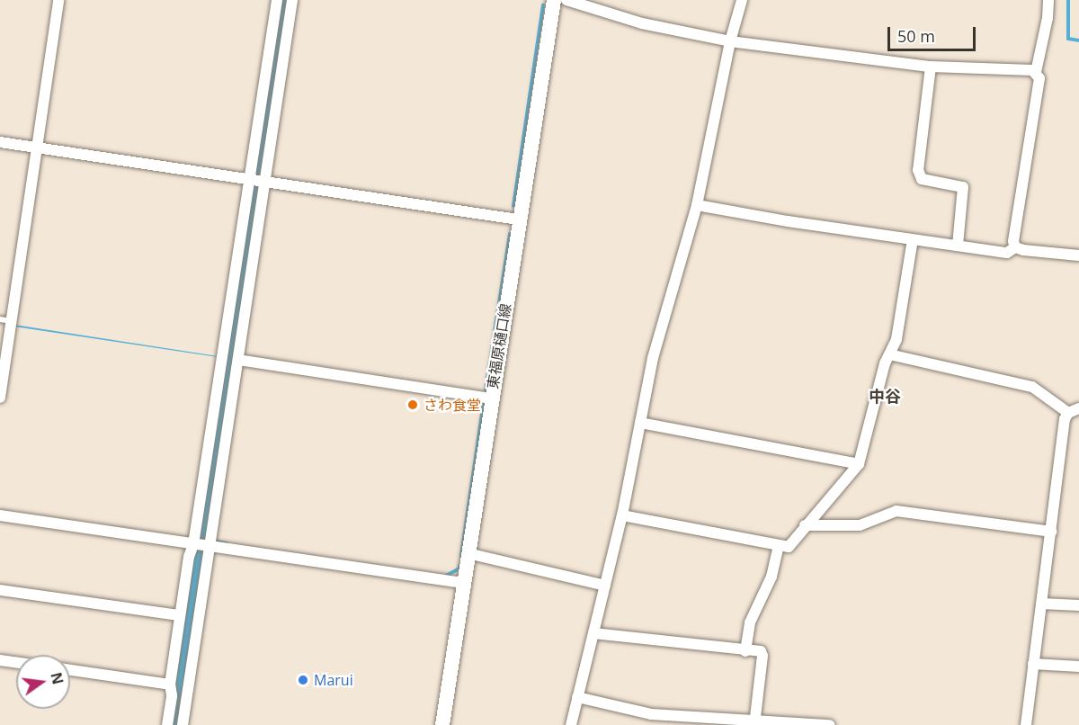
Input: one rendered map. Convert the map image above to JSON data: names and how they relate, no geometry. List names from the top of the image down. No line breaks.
{"streets":{"main road":["東福原樋口線"]},"districts":["中谷"],"places":["さわ食堂","Marui"],"scale_bar":"50 m","north":"right"}
